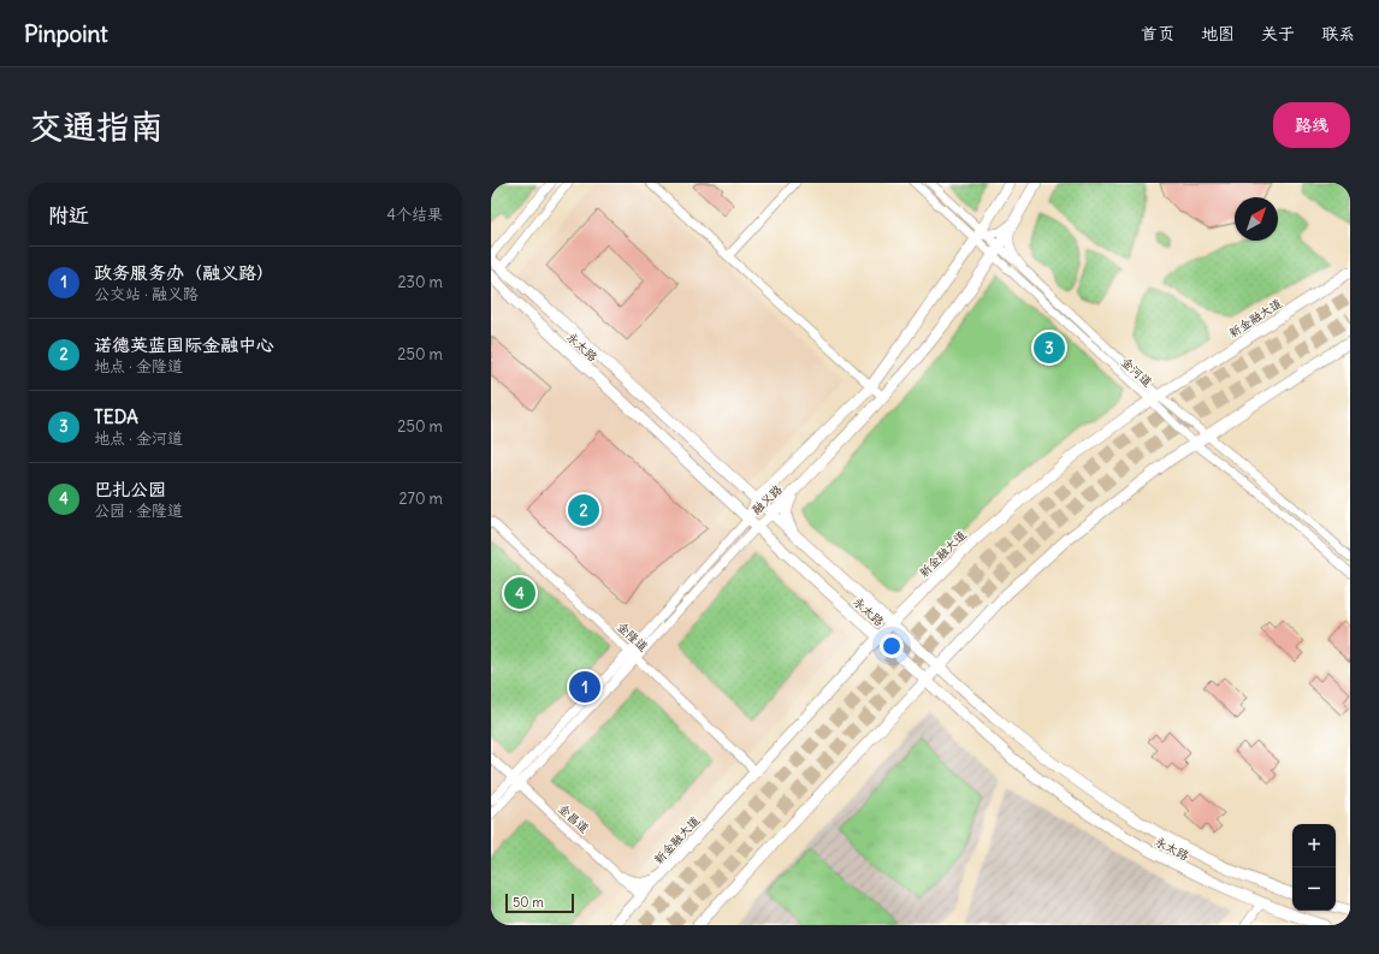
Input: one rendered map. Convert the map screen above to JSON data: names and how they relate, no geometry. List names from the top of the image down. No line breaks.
{"streets":{"main road":["新金融大道","永太路","融义路"],"street":["金河道","金隆道","金昌道"]},"crossings":[["新金融大道","永太路"],["新金融大道","金河道"],["新金融大道","金隆道"],["新金融大道","金昌道"],["永太路","融义路"],["金河道","融义路"],["融义路","金隆道"],["融义路","金昌道"]],"scale_bar":"50 m","north":"top right","page":{"header":"Pinpoint","nav":["首页","地图","关于","联系"],"buttons":"路线","title":"交通指南","heading":["附近","4个结果"],"list":[{"mark":"1","name":"政务服务办（融义路）","note":"公交站 · 融义路","value":"230 m"},{"mark":"2","name":"诺德英蓝国际金融中心","note":"地点 · 金隆道","value":"250 m"},{"mark":"3","name":"TEDA","note":"地点 · 金河道","value":"250 m"},{"mark":"4","name":"巴扎公园","note":"公园 · 金隆道","value":"270 m"}],"pins":["3","2","4","1"],"map_buttons":["+","−"],"scale":"50 m"}}
